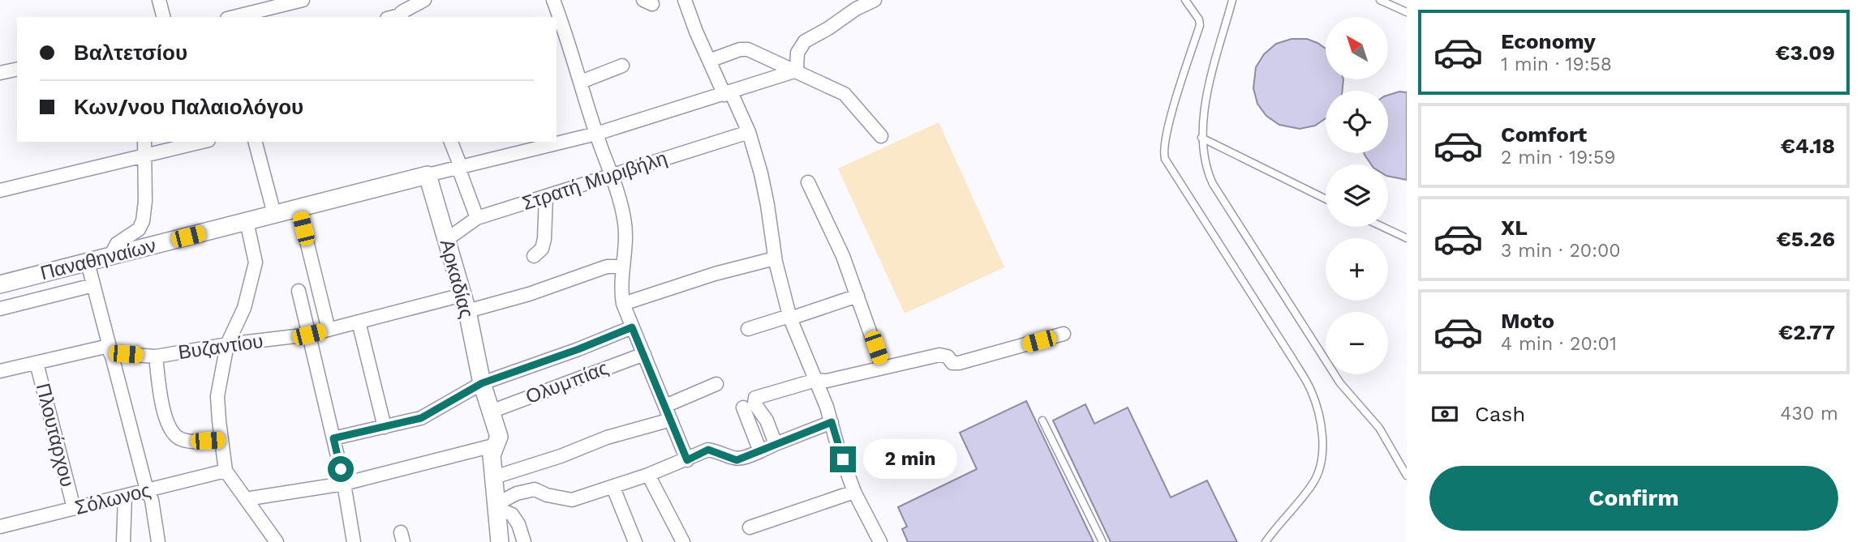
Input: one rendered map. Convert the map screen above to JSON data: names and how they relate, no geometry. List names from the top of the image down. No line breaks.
{"streets":{"street":["Στρατή Μυριβήλη","Παναθηναίων","Αρκαδίας","Βυζαντίου","Ολυμπίας","Πλουτάρχου","Σόλωνος"]},"crossings":[["Στρατή Μυριβήλη","Αρκαδίας"],["Παναθηναίων","Αρκαδίας"],["Αρκαδίας","Βυζαντίου"],["Αρκαδίας","Ολυμπίας"],["Βυζαντίου","Πλουτάρχου"],["Πλουτάρχου","Σόλωνος"]],"north":"top left","page":{"list":[{"name":"Economy","note":"1 min · 19:58","value":"€3.09"},{"name":"Comfort","note":"2 min · 19:59","value":"€4.18"},{"name":"XL","note":"3 min · 20:00","value":"€5.26"},{"name":"Moto","note":"4 min · 20:01","value":"€2.77"}],"map_buttons":["+","−"],"banner":["Βαλτετσίου","Κων/νου Παλαιολόγου"],"pay":["Cash","430 m"],"bubble":"2 min","buttons":"Confirm"}}
